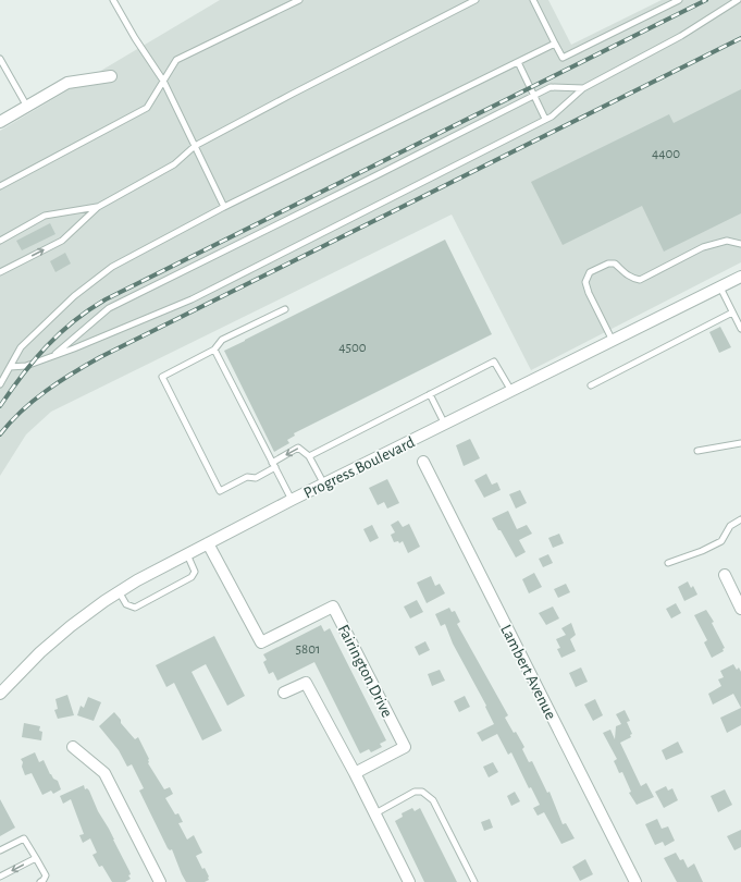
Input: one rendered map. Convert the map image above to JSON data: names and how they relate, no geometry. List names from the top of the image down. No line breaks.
{"streets":{"street":["Progress Boulevard","Fairington Drive","Lambert Avenue"]},"crossings":[["Progress Boulevard","Fairington Drive"]],"house_numbers":["4400","4500","5801"]}
